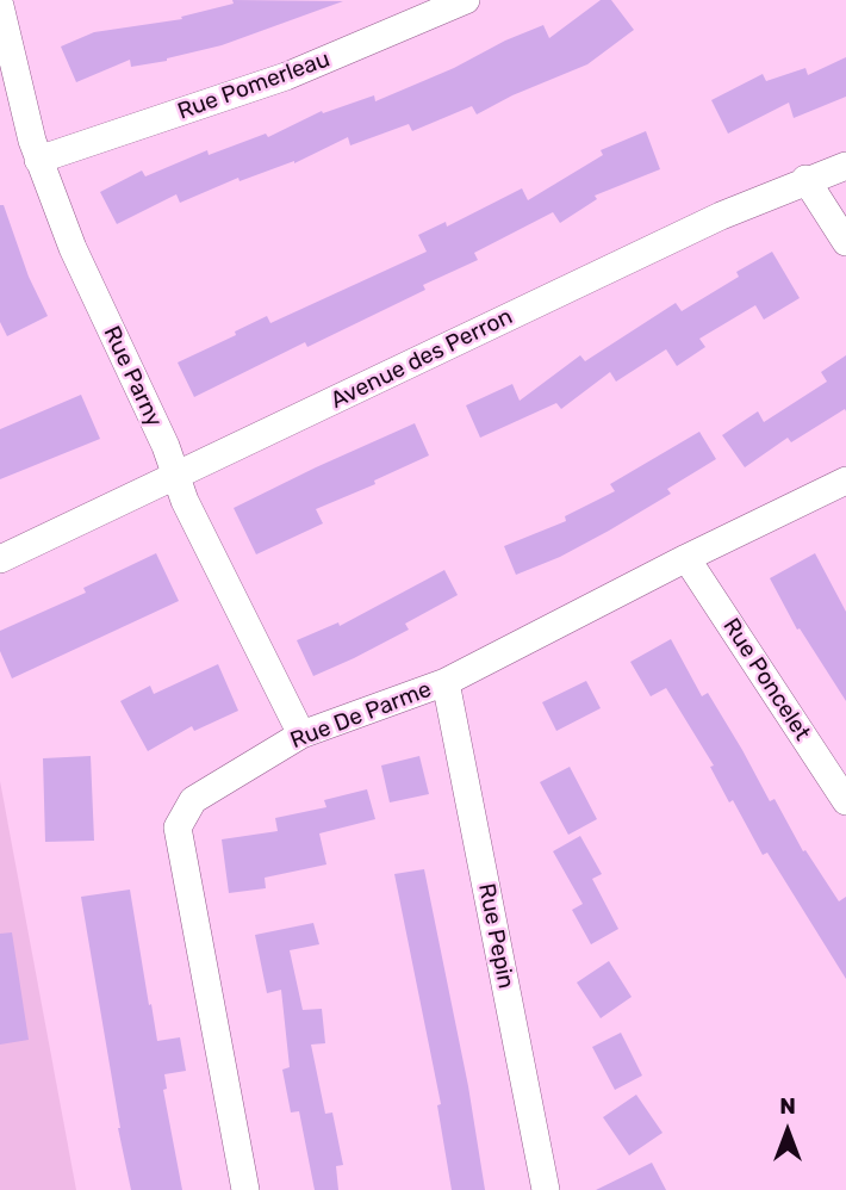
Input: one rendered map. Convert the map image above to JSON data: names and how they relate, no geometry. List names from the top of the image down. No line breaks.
{"streets":{"street":["Rue Pomerleau","Avenue des Perron","Rue Parny","Rue Poncelet","Rue De Parme","Rue Pepin"]},"crossings":[["Rue Pomerleau","Rue Parny"],["Avenue des Perron","Rue Parny"],["Rue Parny","Rue De Parme"],["Rue Poncelet","Rue De Parme"],["Rue De Parme","Rue Pepin"]],"north":"top"}
